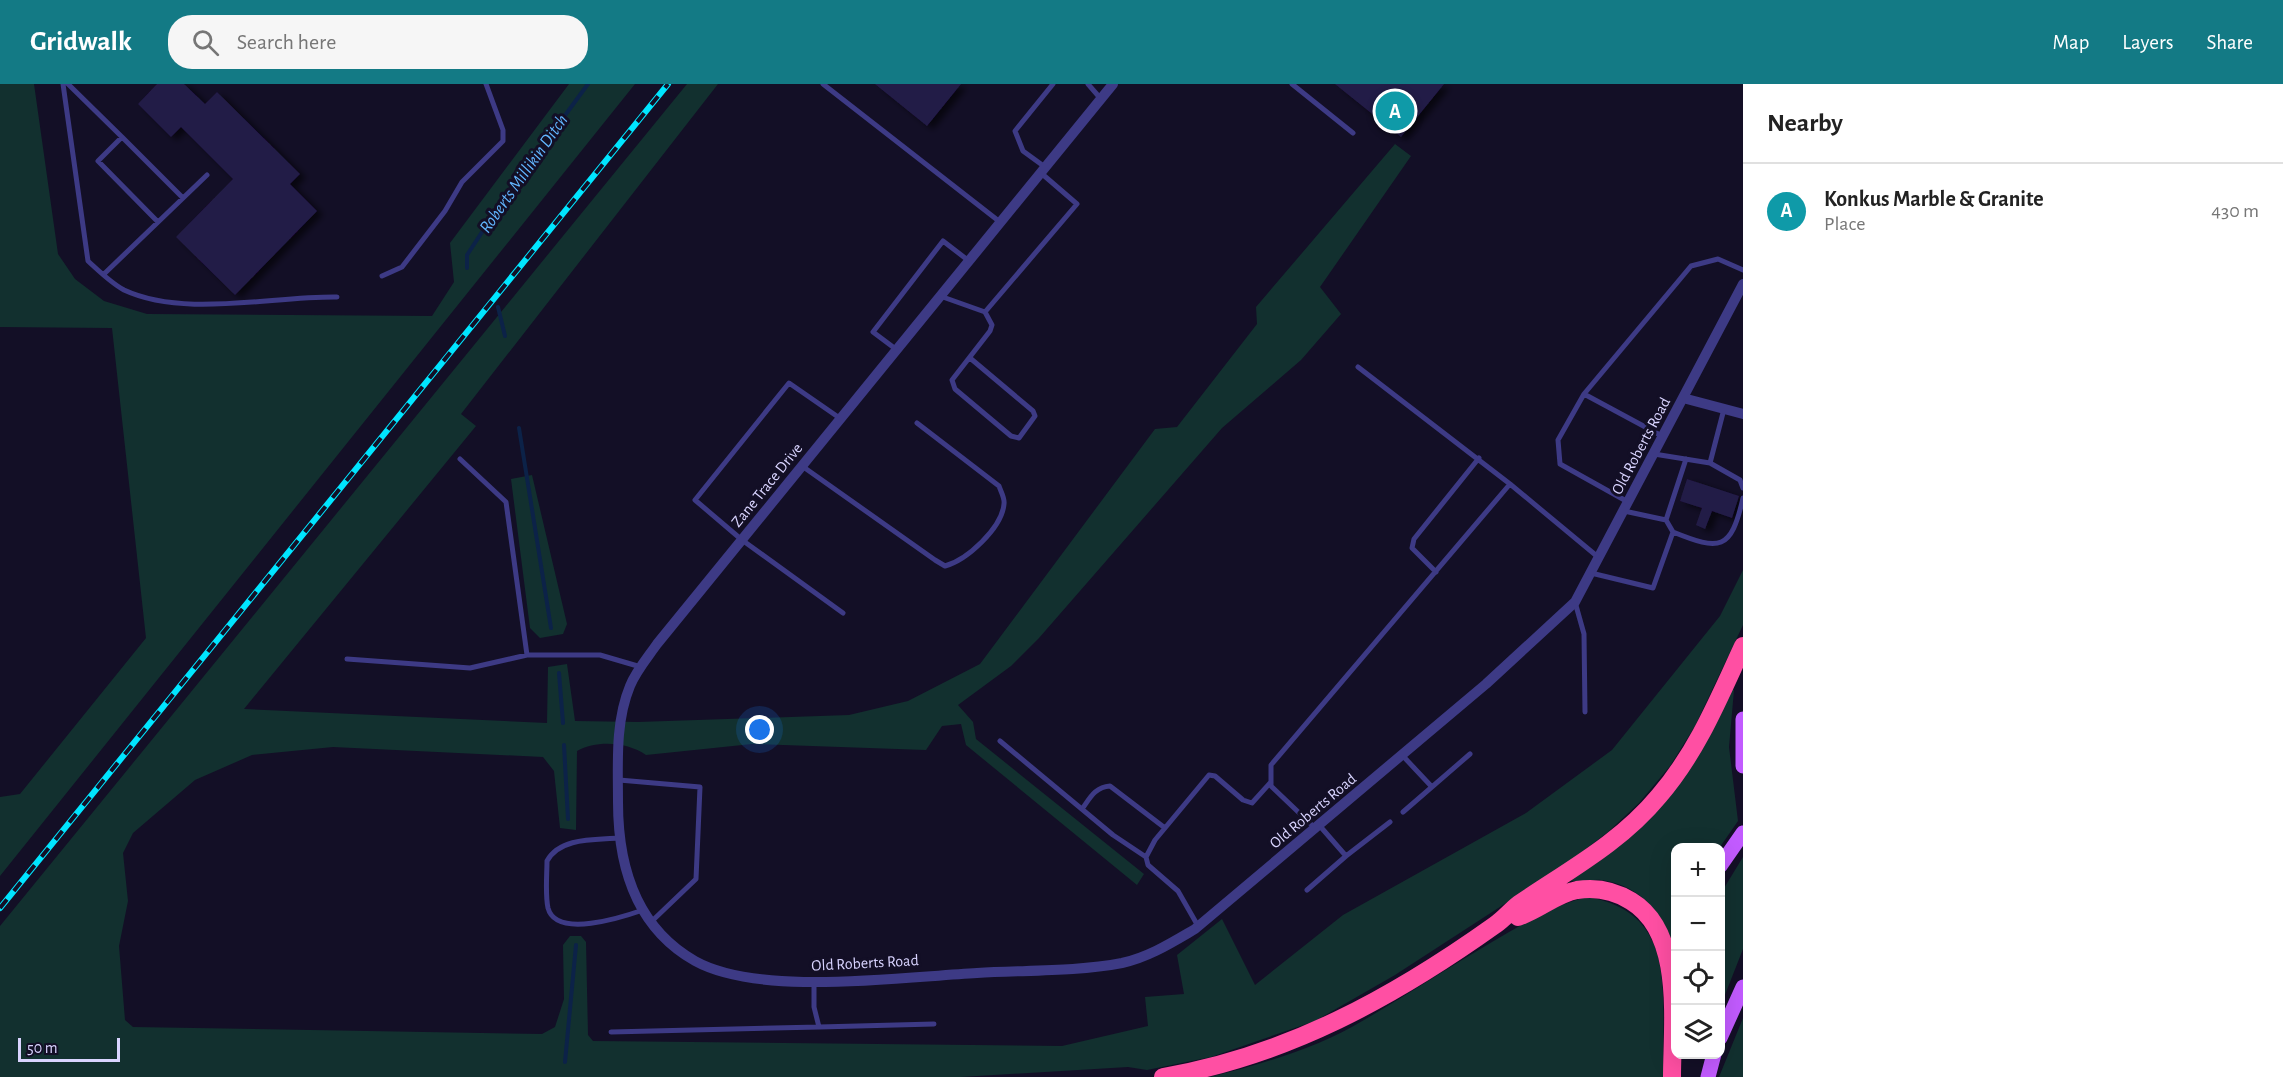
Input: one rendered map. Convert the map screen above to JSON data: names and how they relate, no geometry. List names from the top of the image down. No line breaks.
{"streets":{"street":["Old Roberts Road","Zane Trace Drive"]},"crossings":[["Old Roberts Road","Zane Trace Drive"]],"water":["Roberts Millikin Ditch"],"scale_bar":"50 m","page":{"header":"Gridwalk","search":"Search here","nav":["Map","Layers","Share"],"heading":"Nearby","pins":"A","list":[{"mark":"A","name":"Konkus Marble & Granite","note":"Place","value":"430 m"}],"map_buttons":["+","−"],"scale":"50 m"}}
